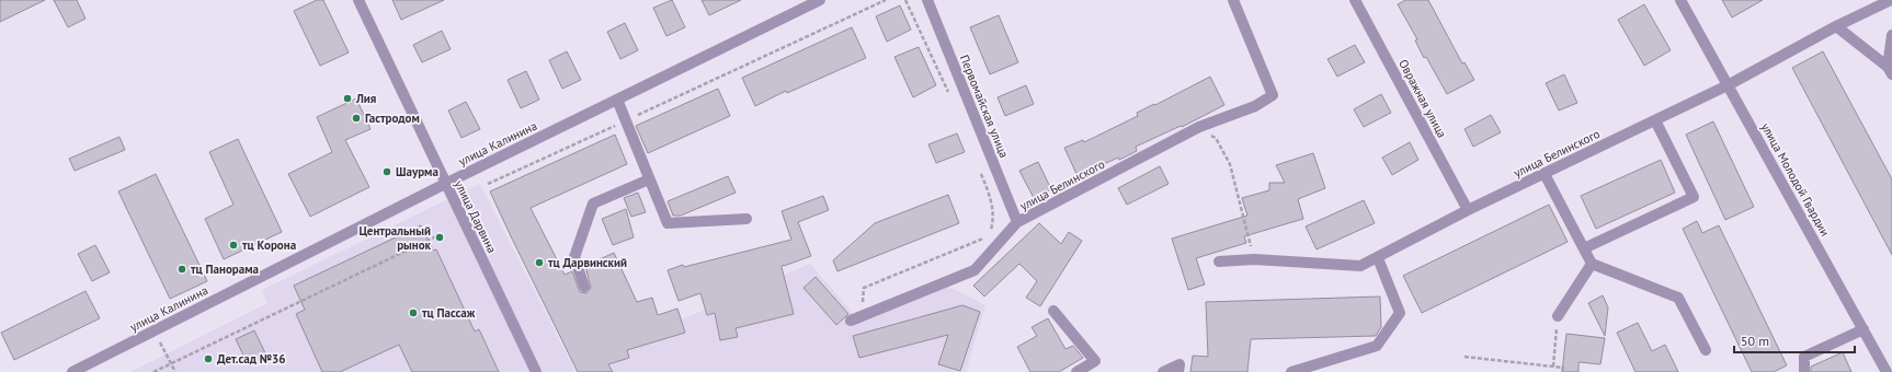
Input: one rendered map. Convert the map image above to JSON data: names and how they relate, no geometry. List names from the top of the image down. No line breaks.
{"streets":{"street":["Овражная улица","Первомайская улица","улица Калинина","улица Белинского","улица Молодой Гвардии","улица Дарвина"]},"crossings":[["Овражная улица","улица Белинского"],["Первомайская улица","улица Белинского"],["улица Калинина","улица Дарвина"],["улица Белинского","улица Молодой Гвардии"]],"places":["Лия","Гастродом","Шаурма","Центральный рынок","тц Корона","тц Дарвинский","тц Панорама","тц Пассаж","Дет.сад №36"],"scale_bar":"50 m"}
